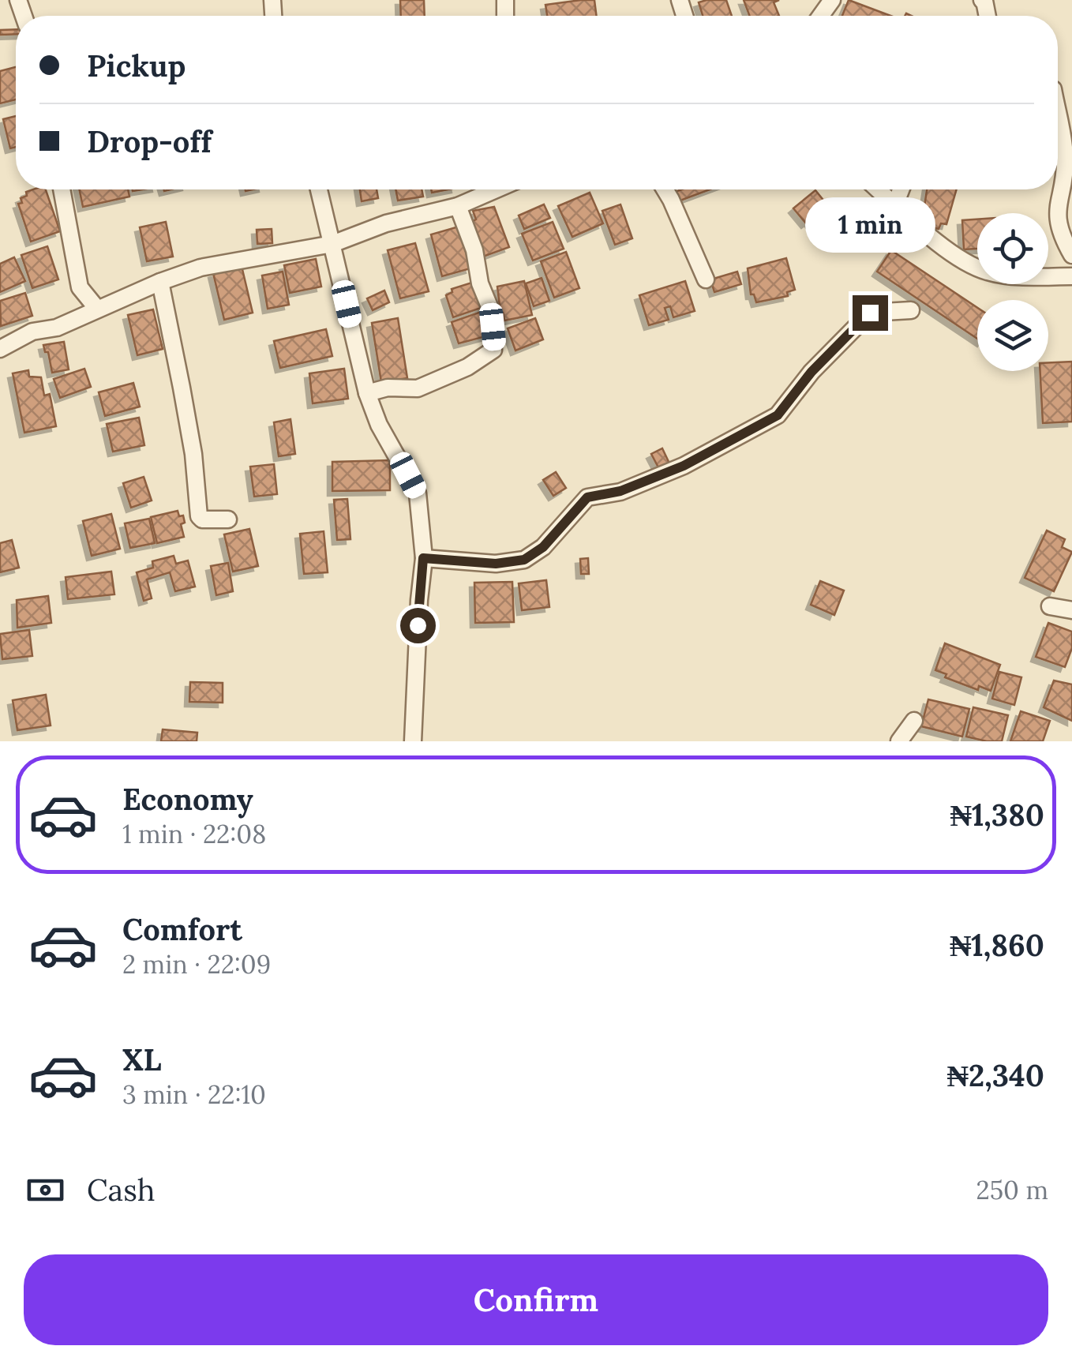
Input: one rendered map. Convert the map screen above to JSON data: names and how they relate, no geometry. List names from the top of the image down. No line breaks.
{"page":{"banner":["Pickup","Drop-off"],"bubble":"1 min","list":[{"name":"Economy","note":"1 min · 22:08","value":"₦1,380"},{"name":"Comfort","note":"2 min · 22:09","value":"₦1,860"},{"name":"XL","note":"3 min · 22:10","value":"₦2,340"}],"pay":["Cash","250 m"],"buttons":"Confirm"}}
